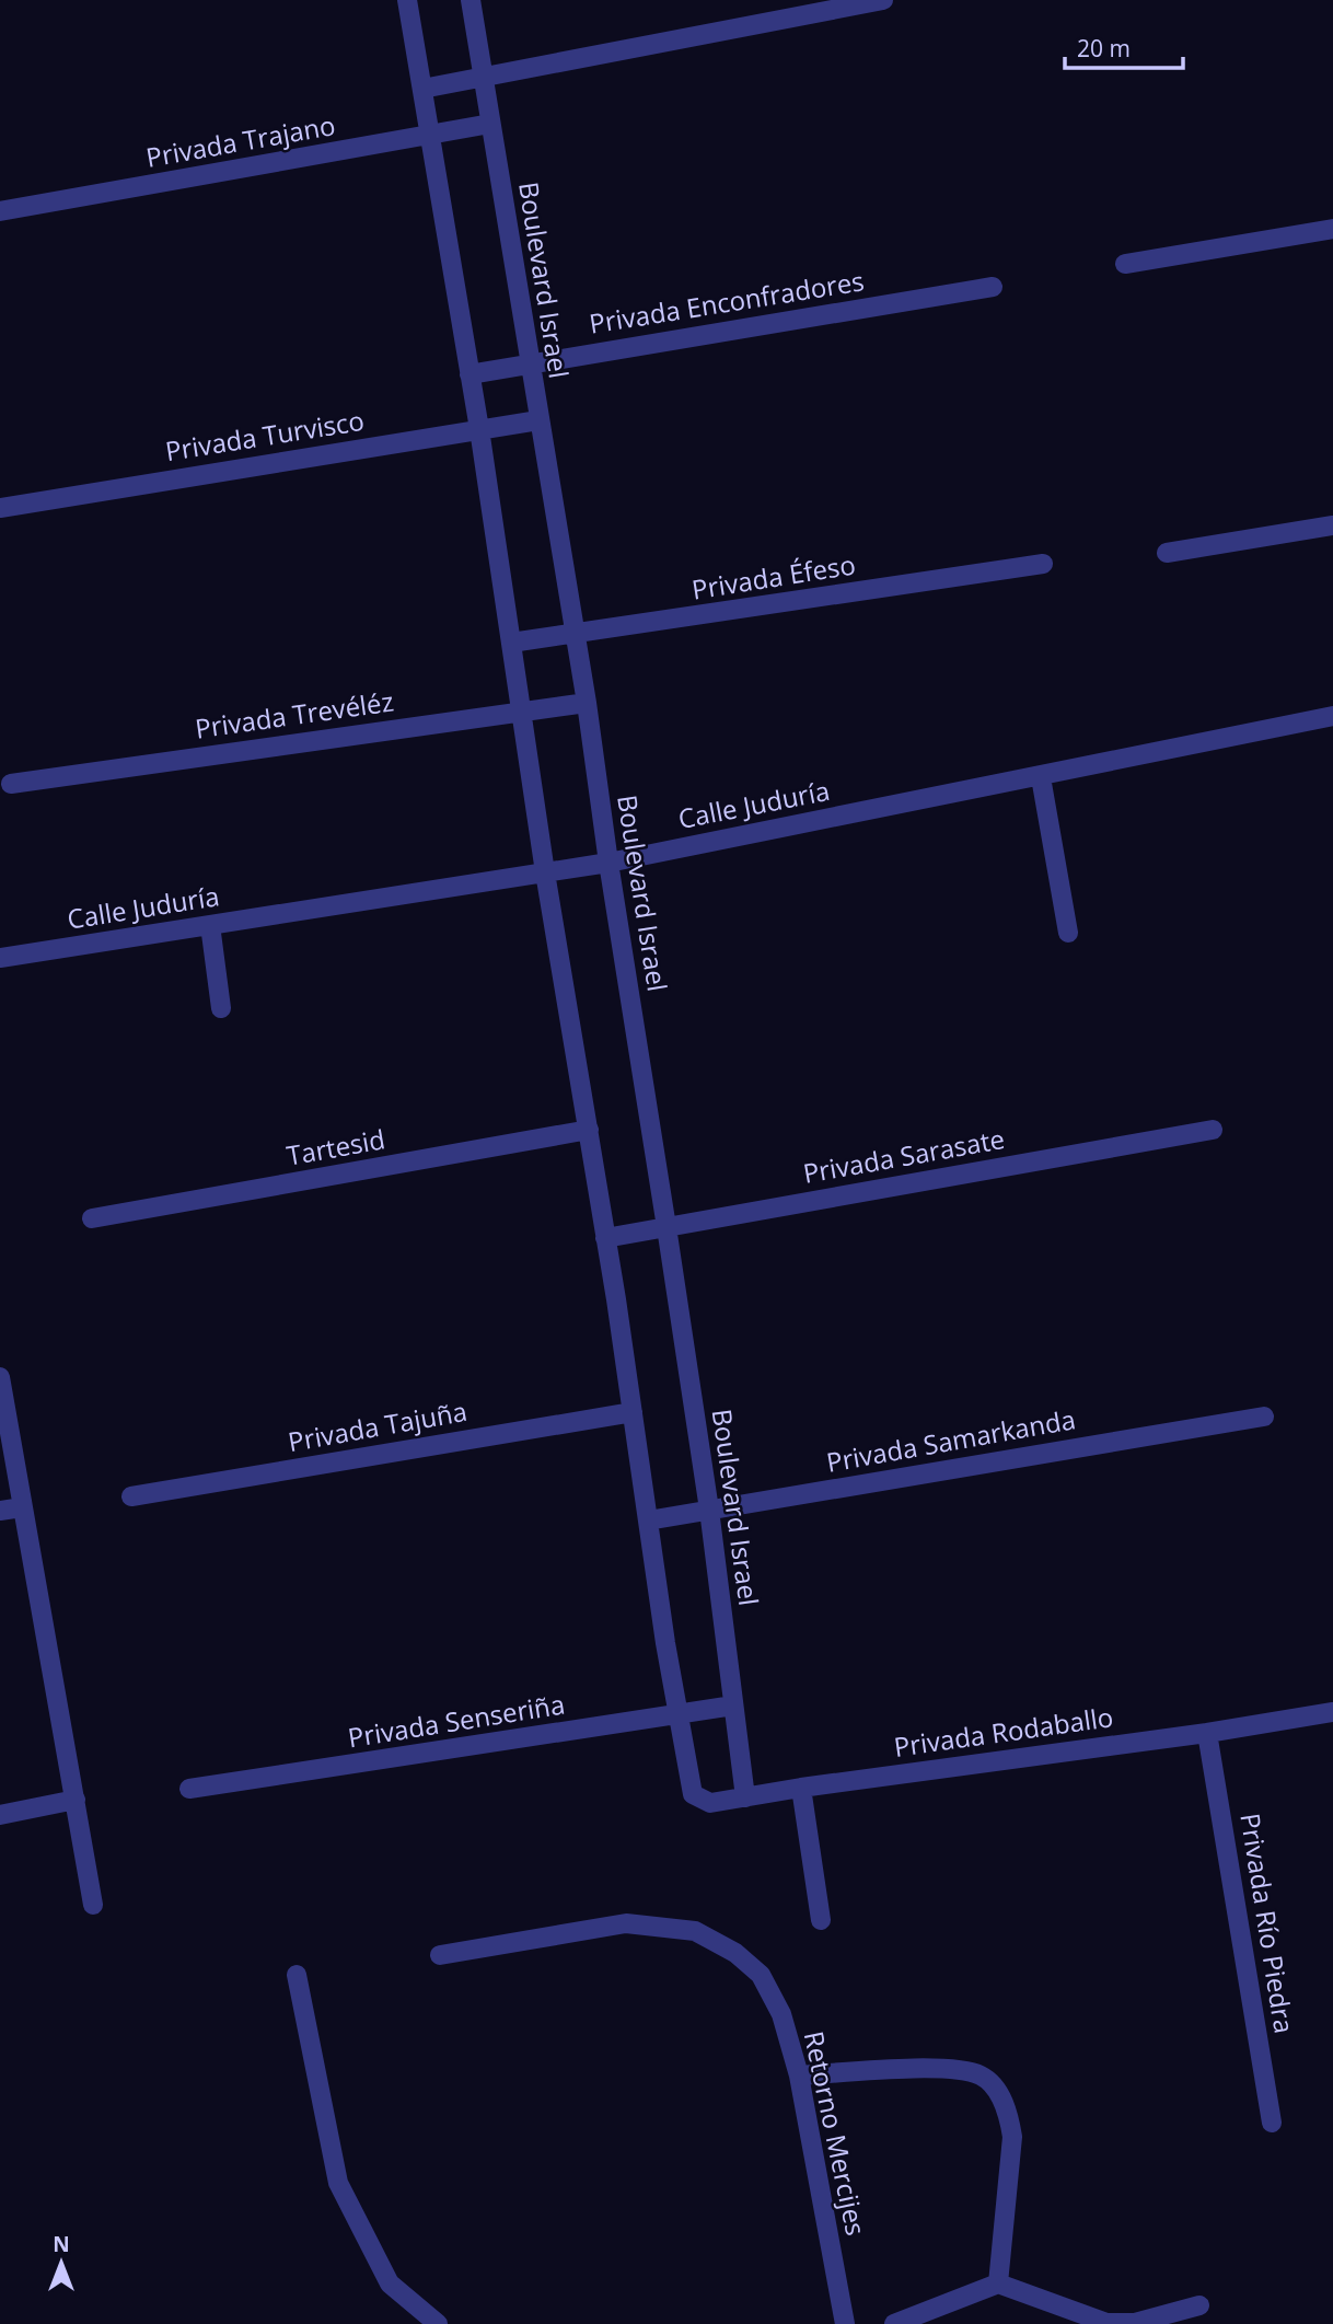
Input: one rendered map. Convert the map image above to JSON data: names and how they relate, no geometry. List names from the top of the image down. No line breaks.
{"streets":{"street":["Privada Trajano","Boulevard Israel","Privada Enconfradores","Privada Turvisco","Privada Éfeso","Privada Trevéléz","Calle Juduría","Tartesid","Privada Sarasate","Privada Tajuña","Privada Samarkanda","Privada Senseriña","Privada Rodaballo","Privada Río Piedra","Retorno Mercijes"]},"crossings":[["Privada Trajano","Boulevard Israel"],["Boulevard Israel","Privada Enconfradores"],["Boulevard Israel","Privada Turvisco"],["Boulevard Israel","Privada Éfeso"],["Boulevard Israel","Privada Trevéléz"],["Boulevard Israel","Calle Juduría"],["Boulevard Israel","Privada Sarasate"],["Boulevard Israel","Privada Samarkanda"],["Boulevard Israel","Privada Senseriña"],["Boulevard Israel","Privada Rodaballo"],["Privada Senseriña","Privada Rodaballo"],["Privada Rodaballo","Privada Río Piedra"]],"scale_bar":"20 m","north":"top"}
